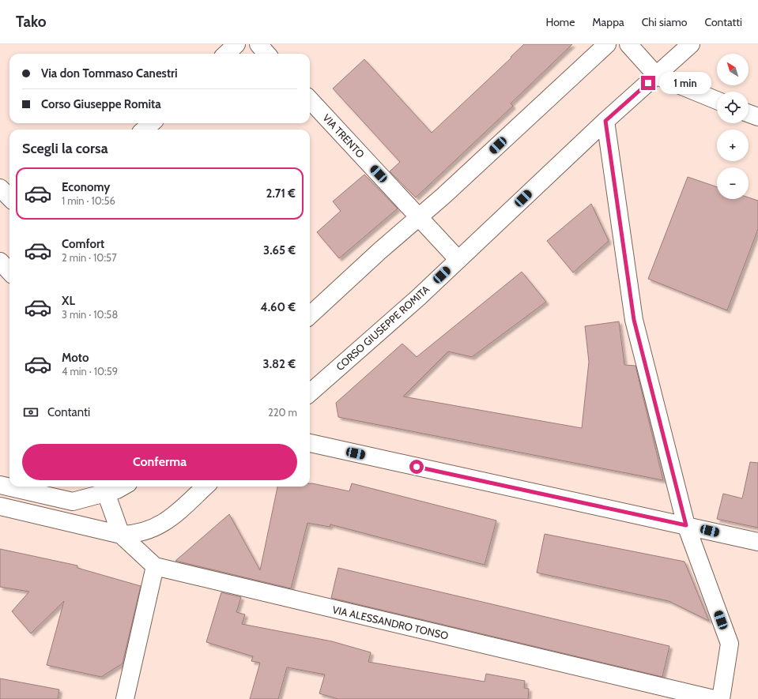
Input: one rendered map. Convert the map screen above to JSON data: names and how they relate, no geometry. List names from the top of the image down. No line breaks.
{"streets":{"street":["VIA TRENTO","CORSO GIUSEPPE ROMITA","VIA ALESSANDRO TONSO"]},"north":"top left","page":{"header":"Tako","nav":["Home","Mappa","Chi siamo","Contatti"],"map_buttons":["+","−"],"banner":["Via don Tommaso Canestri","Corso Giuseppe Romita"],"bubble":"1 min","heading":"Scegli la corsa","list":[{"name":"Economy","note":"1 min · 10:56","value":"2.71 €"},{"name":"Comfort","note":"2 min · 10:57","value":"3.65 €"},{"name":"XL","note":"3 min · 10:58","value":"4.60 €"},{"name":"Moto","note":"4 min · 10:59","value":"3.82 €"}],"pay":["Contanti","220 m"],"buttons":"Conferma"}}
